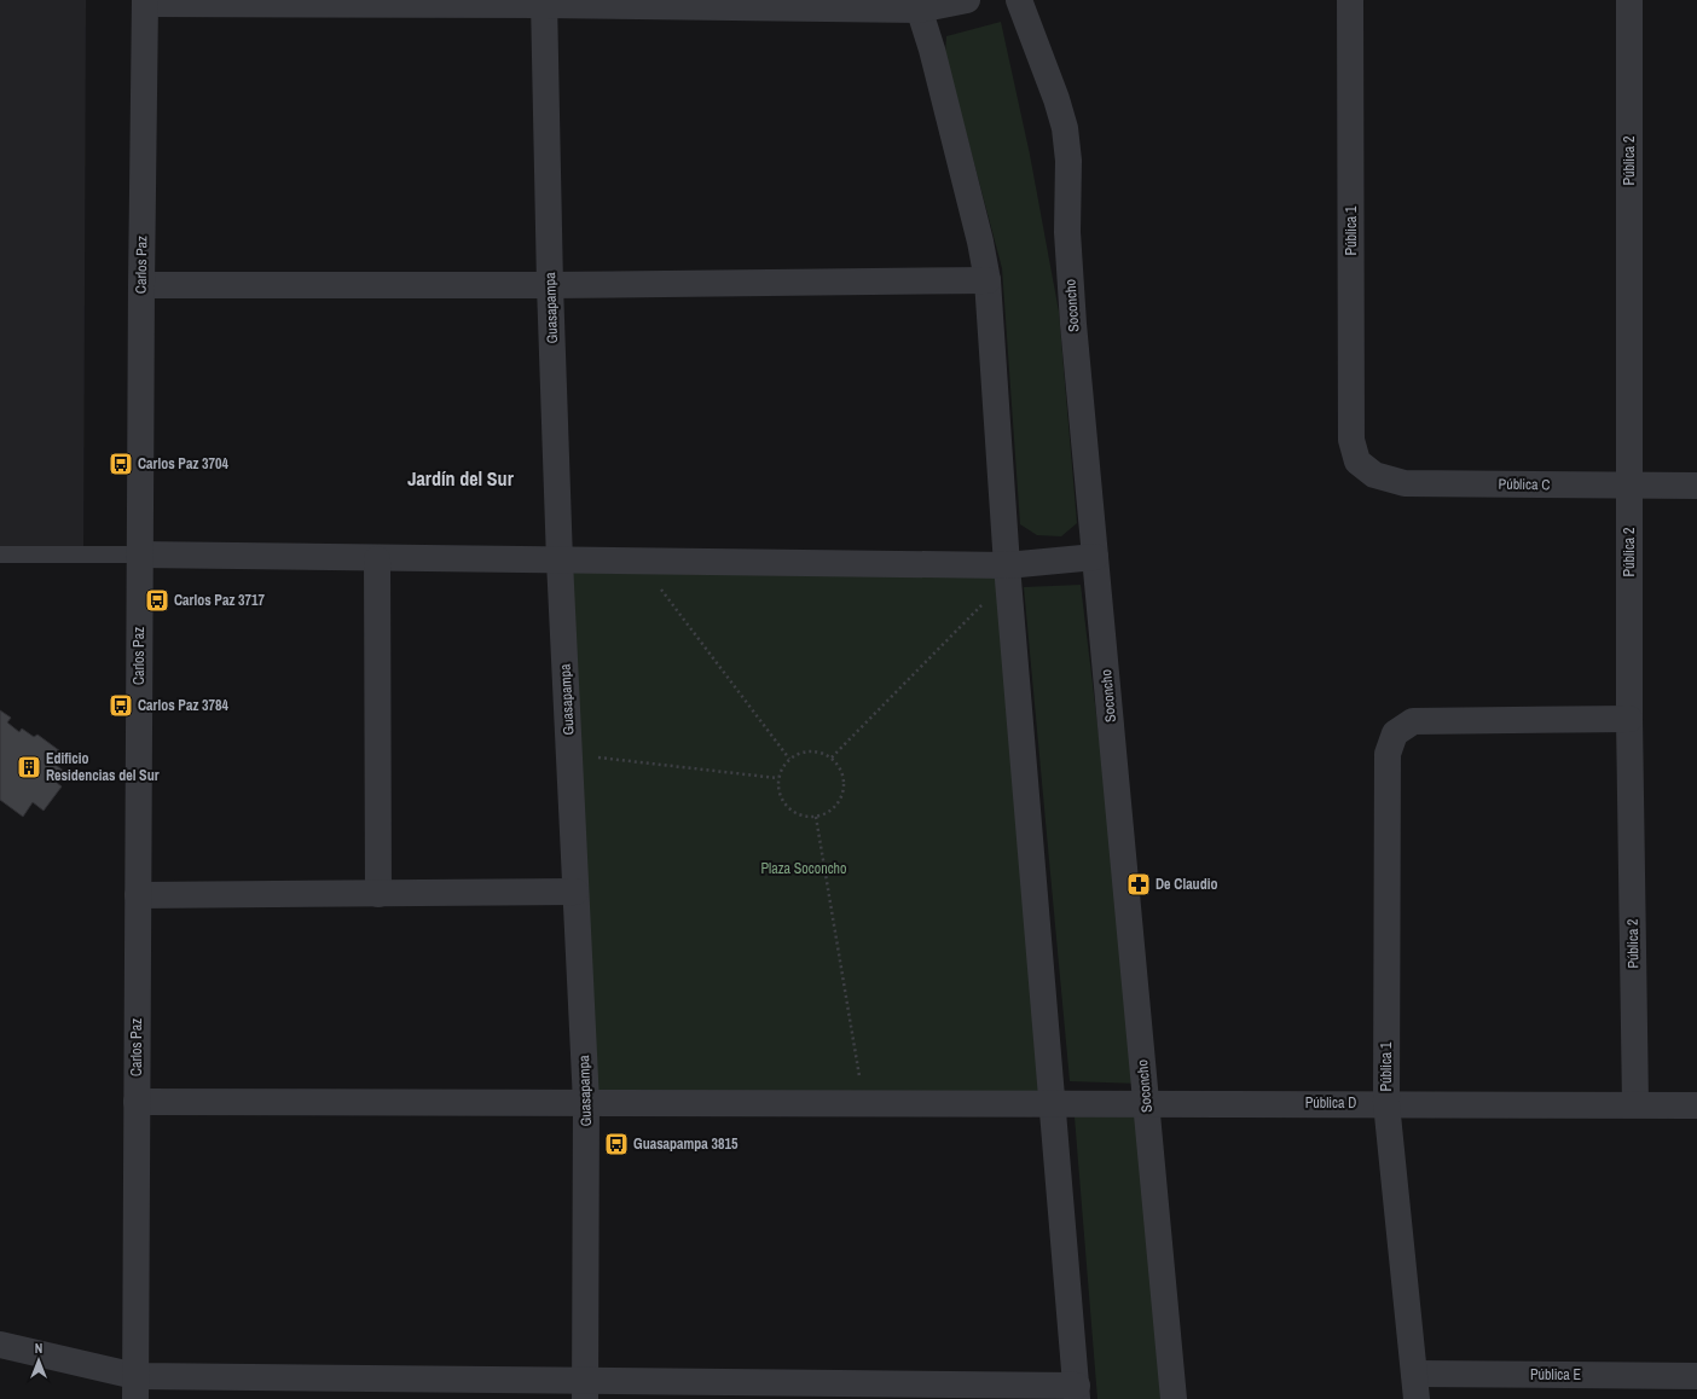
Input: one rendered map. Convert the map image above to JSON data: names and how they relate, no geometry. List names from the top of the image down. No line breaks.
{"streets":{"street":["Pública 2","Pública 1","Carlos Paz","Soconcho","Guasapampa","Pública C","Pública D","Pública E"]},"crossings":[["Pública 2","Pública 1"],["Pública 2","Pública C"],["Pública 2","Pública D"],["Pública 1","Pública C"],["Pública 1","Pública D"],["Pública 1","Pública E"],["Carlos Paz","Pública D"],["Soconcho","Pública D"],["Guasapampa","Pública D"]],"districts":["Jardín del Sur"],"parks":["Plaza Soconcho"],"places":{"bus stop":["Carlos Paz 3704","Carlos Paz 3717","Carlos Paz 3784","Guasapampa 3815"],"building":["Edificio Residencias del Sur"],"pharmacy":["De Claudio"]},"north":"top"}
